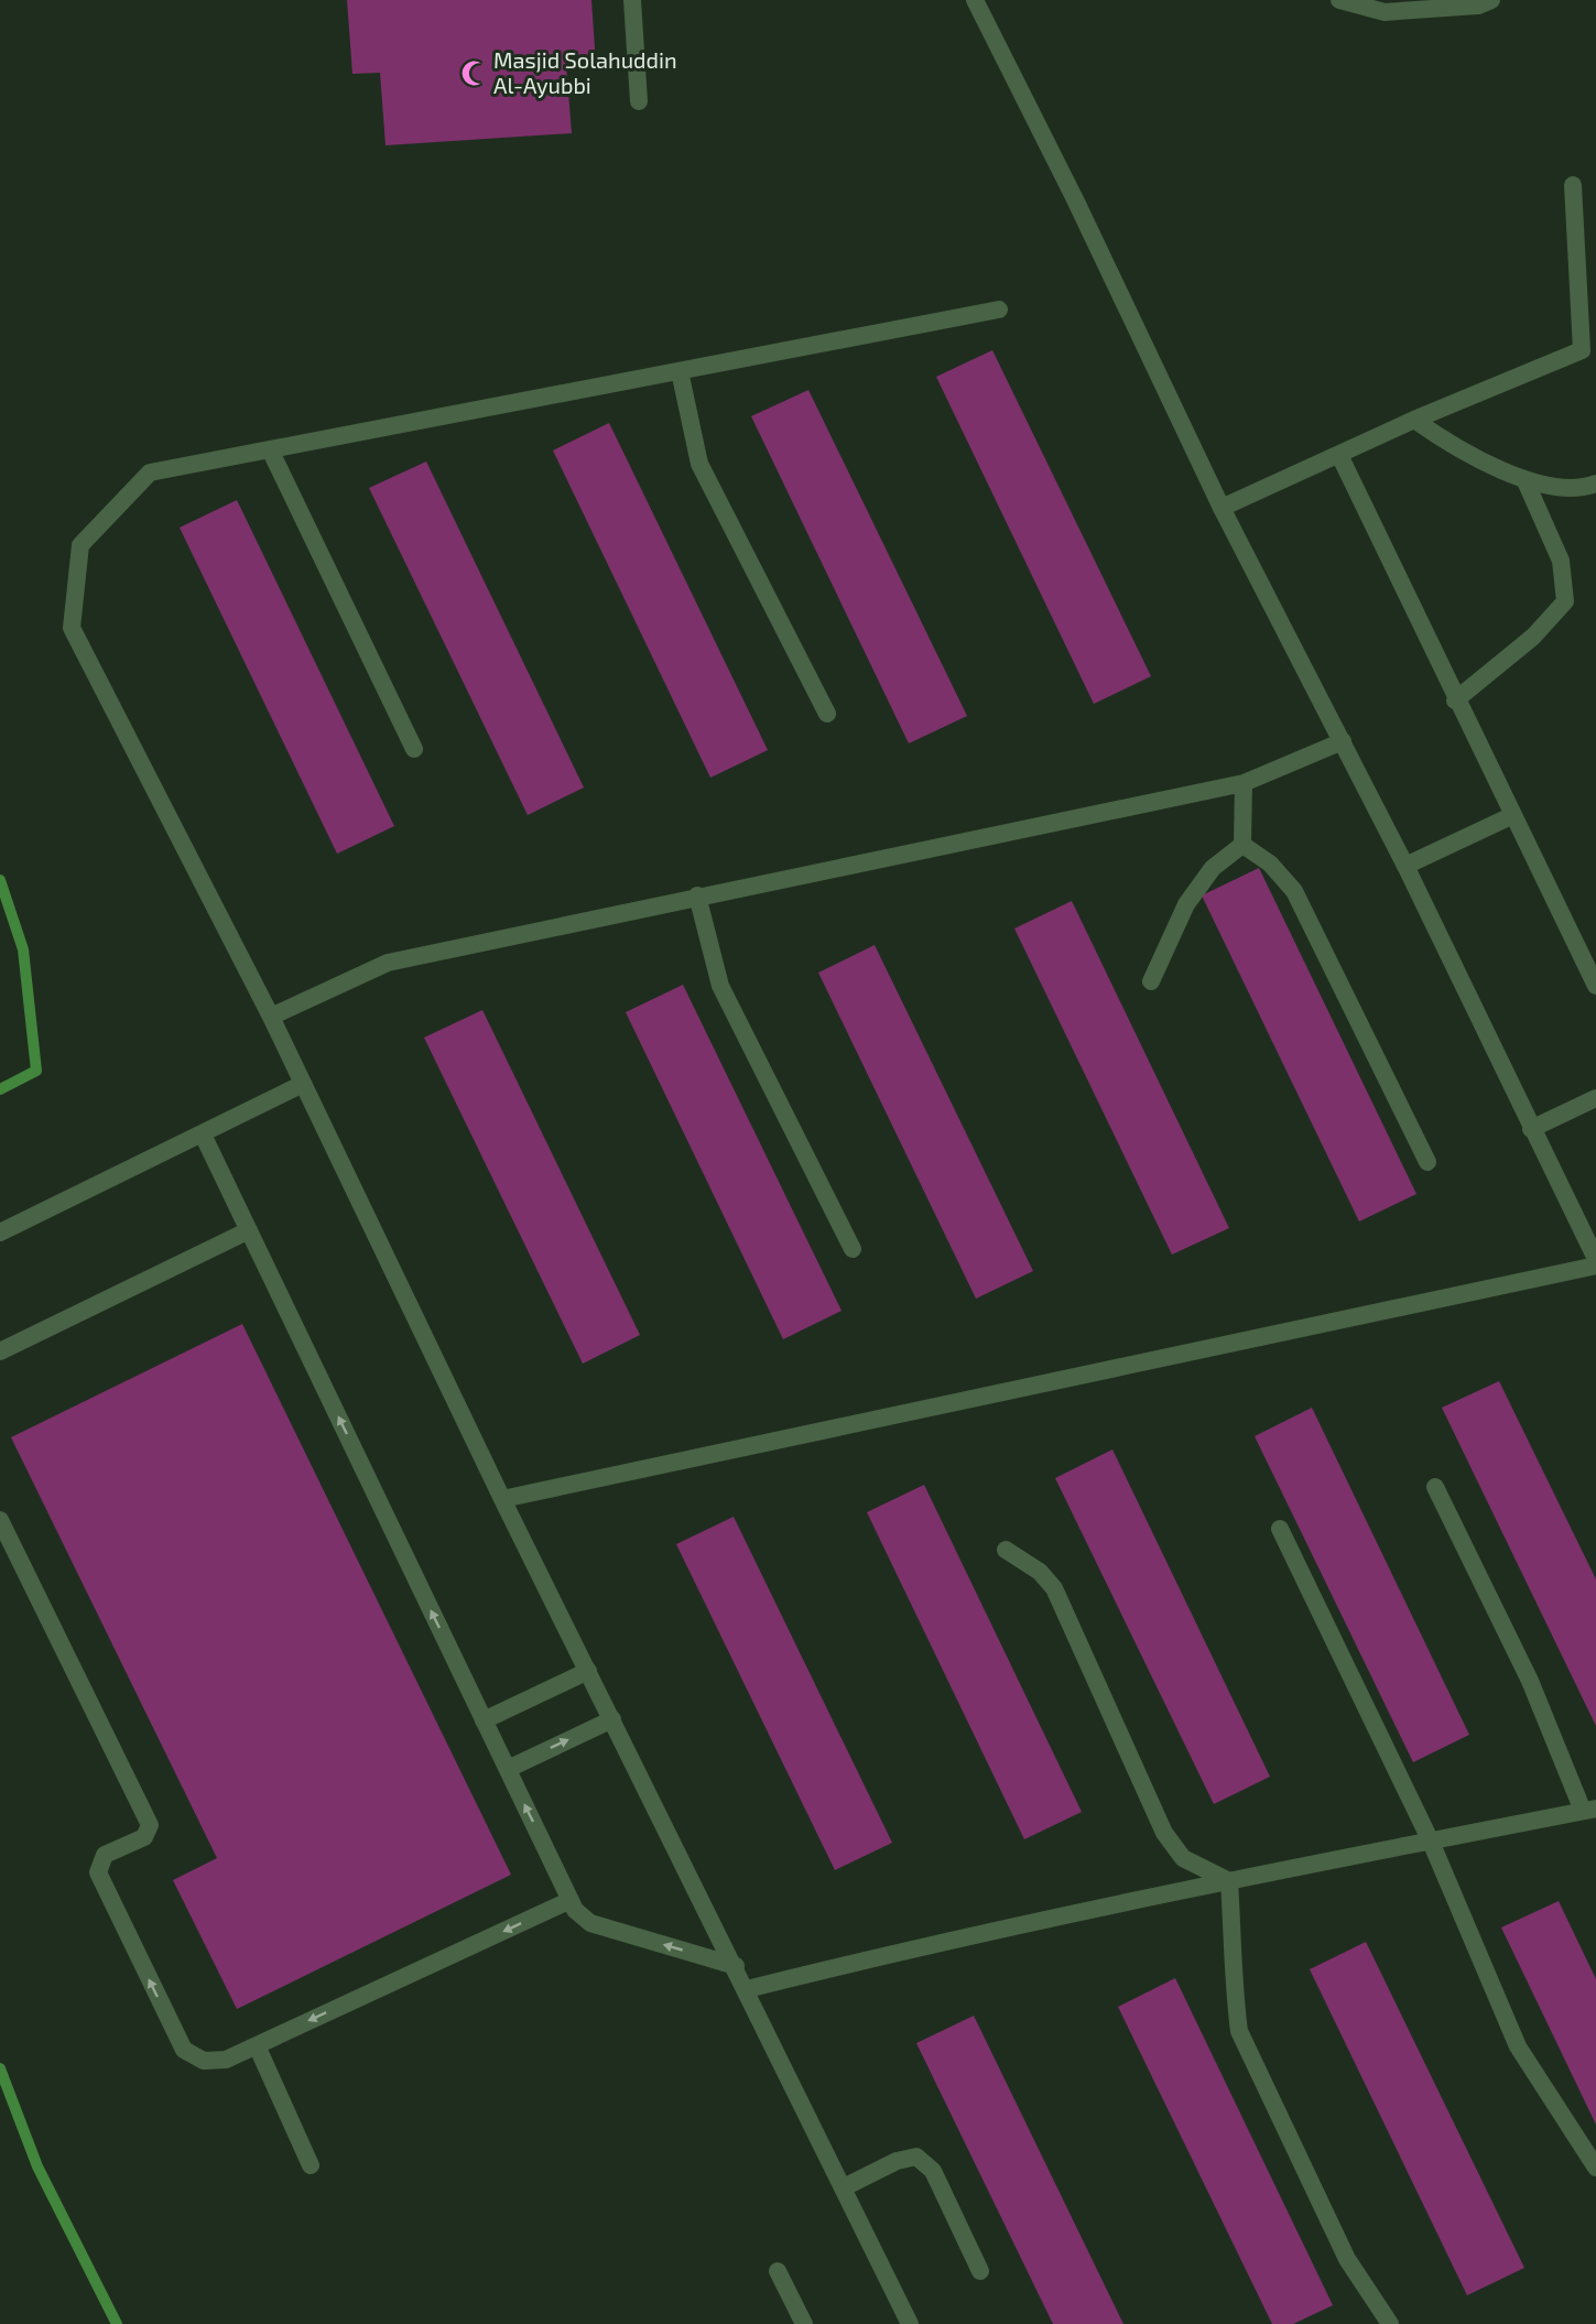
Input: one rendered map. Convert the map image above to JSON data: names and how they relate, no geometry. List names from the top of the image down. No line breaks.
{"places":{"mosque":["Masjid Solahuddin Al-Ayubbi"]}}
